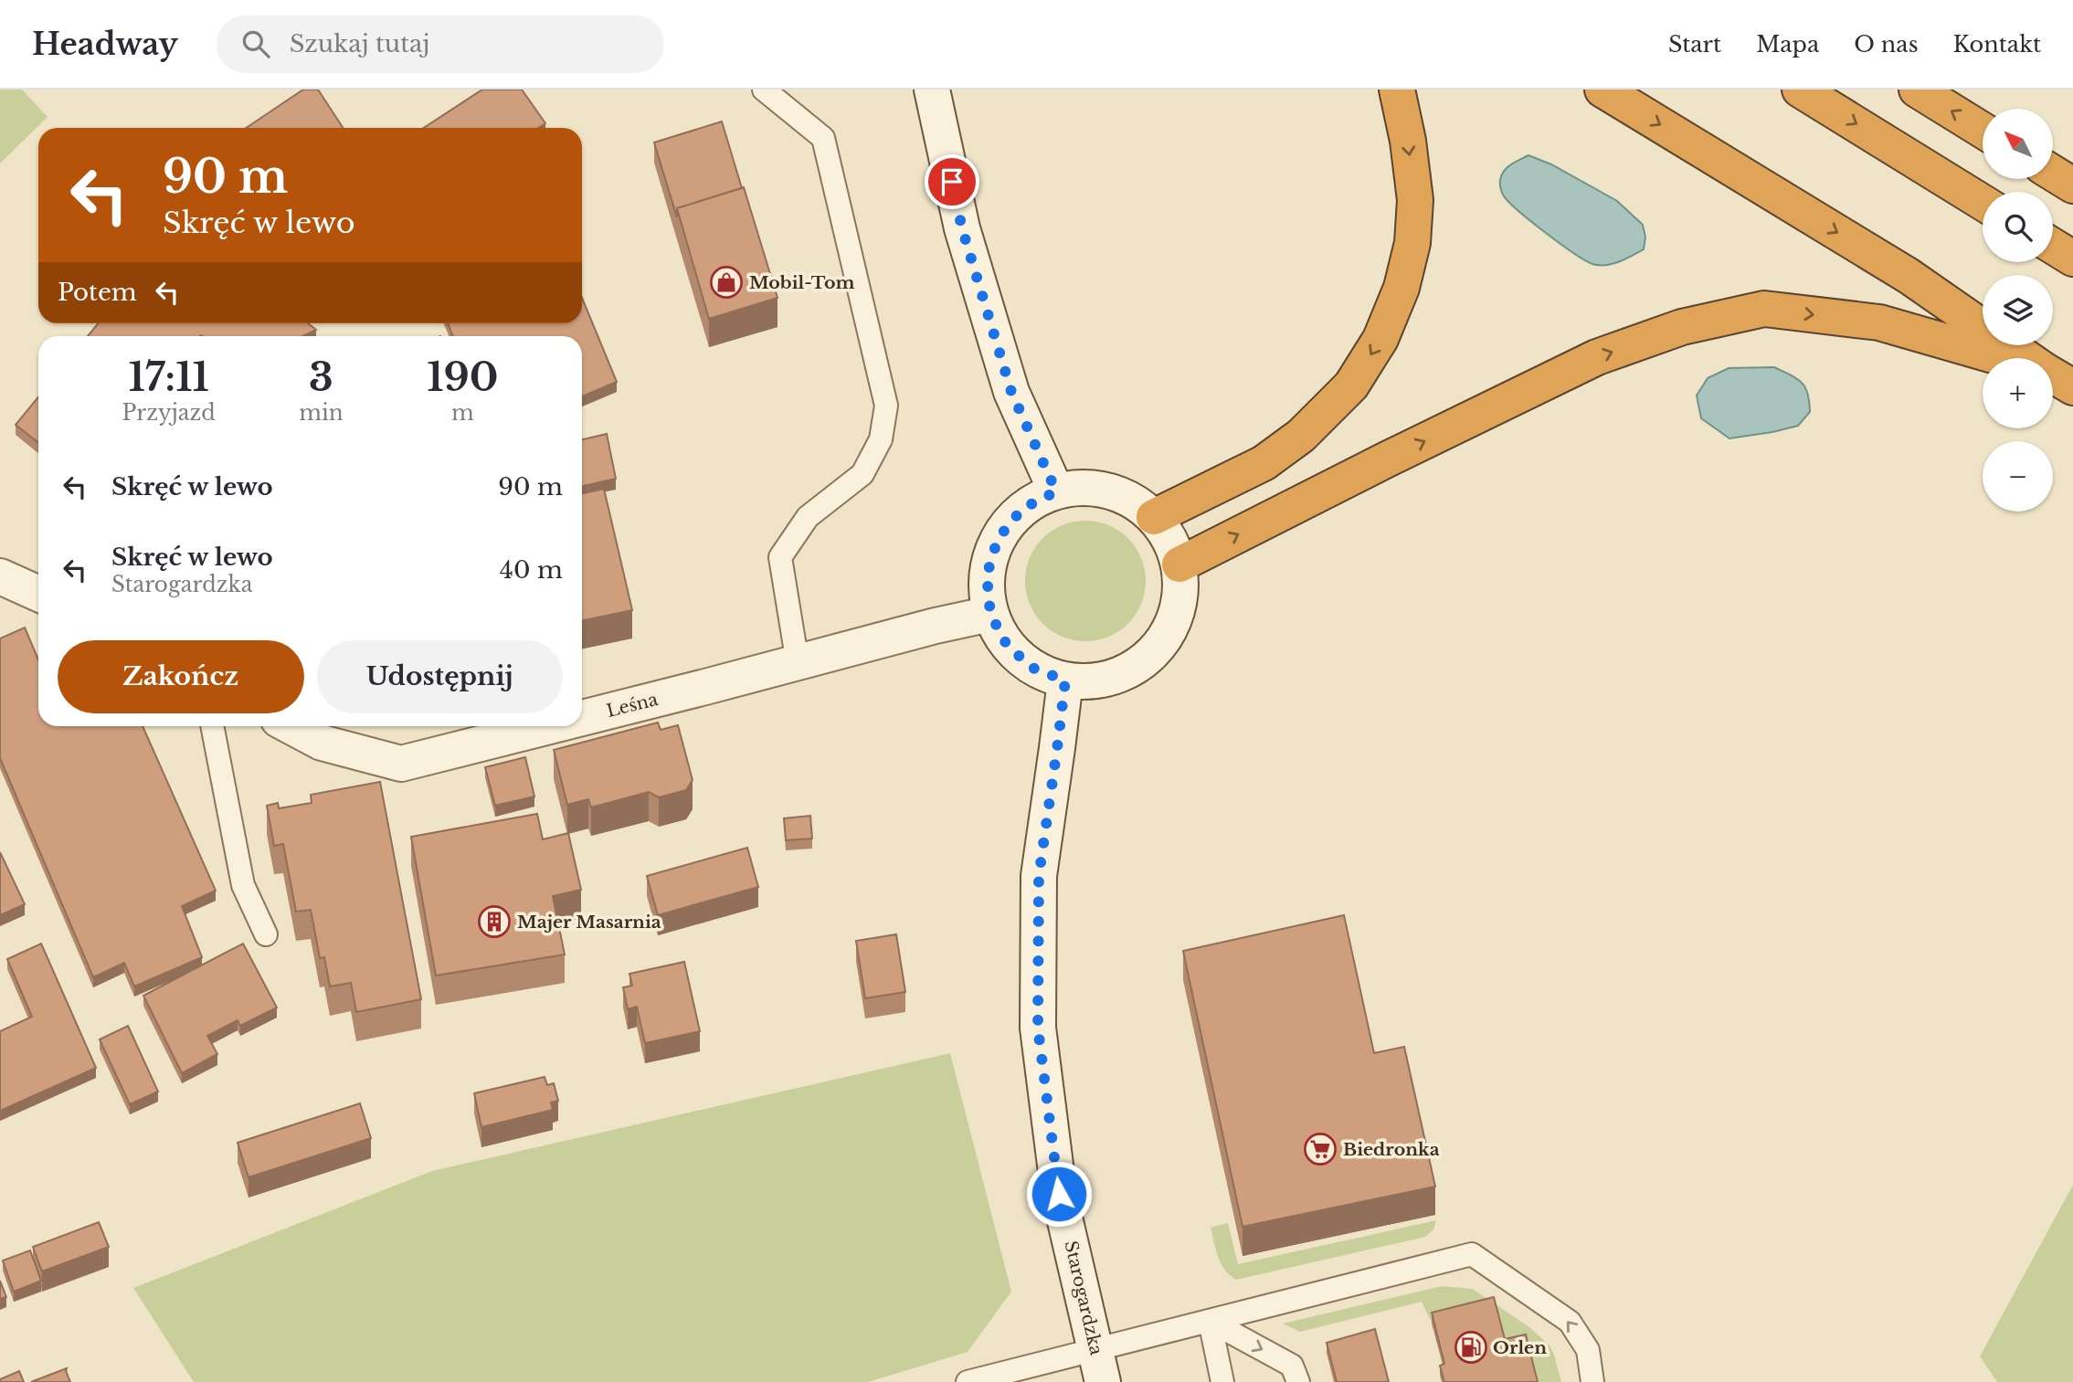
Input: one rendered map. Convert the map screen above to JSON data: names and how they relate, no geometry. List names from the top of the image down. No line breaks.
{"streets":{"main road":["Leśna","Starogardzka"]},"crossings":[["Leśna","Starogardzka"]],"places":{"shop":["Mobil-Tom"],"building":["Majer Masarnia"],"supermarket":["Biedronka"],"fuel station":["Orlen"]},"north":"top left","page":{"header":"Headway","search":"Szukaj tutaj","nav":["Start","Mapa","O nas","Kontakt"],"map_buttons":["+","−"],"turn":["90 m","Skręć w lewo"],"then":"Potem","eta":["17:11","Przyjazd","3","min","190","m"],"list":[{"name":"Skręć w lewo","value":"90 m"},{"name":"Skręć w lewo","note":"Starogardzka","value":"40 m"}],"buttons":["Zakończ","Udostępnij"]}}
